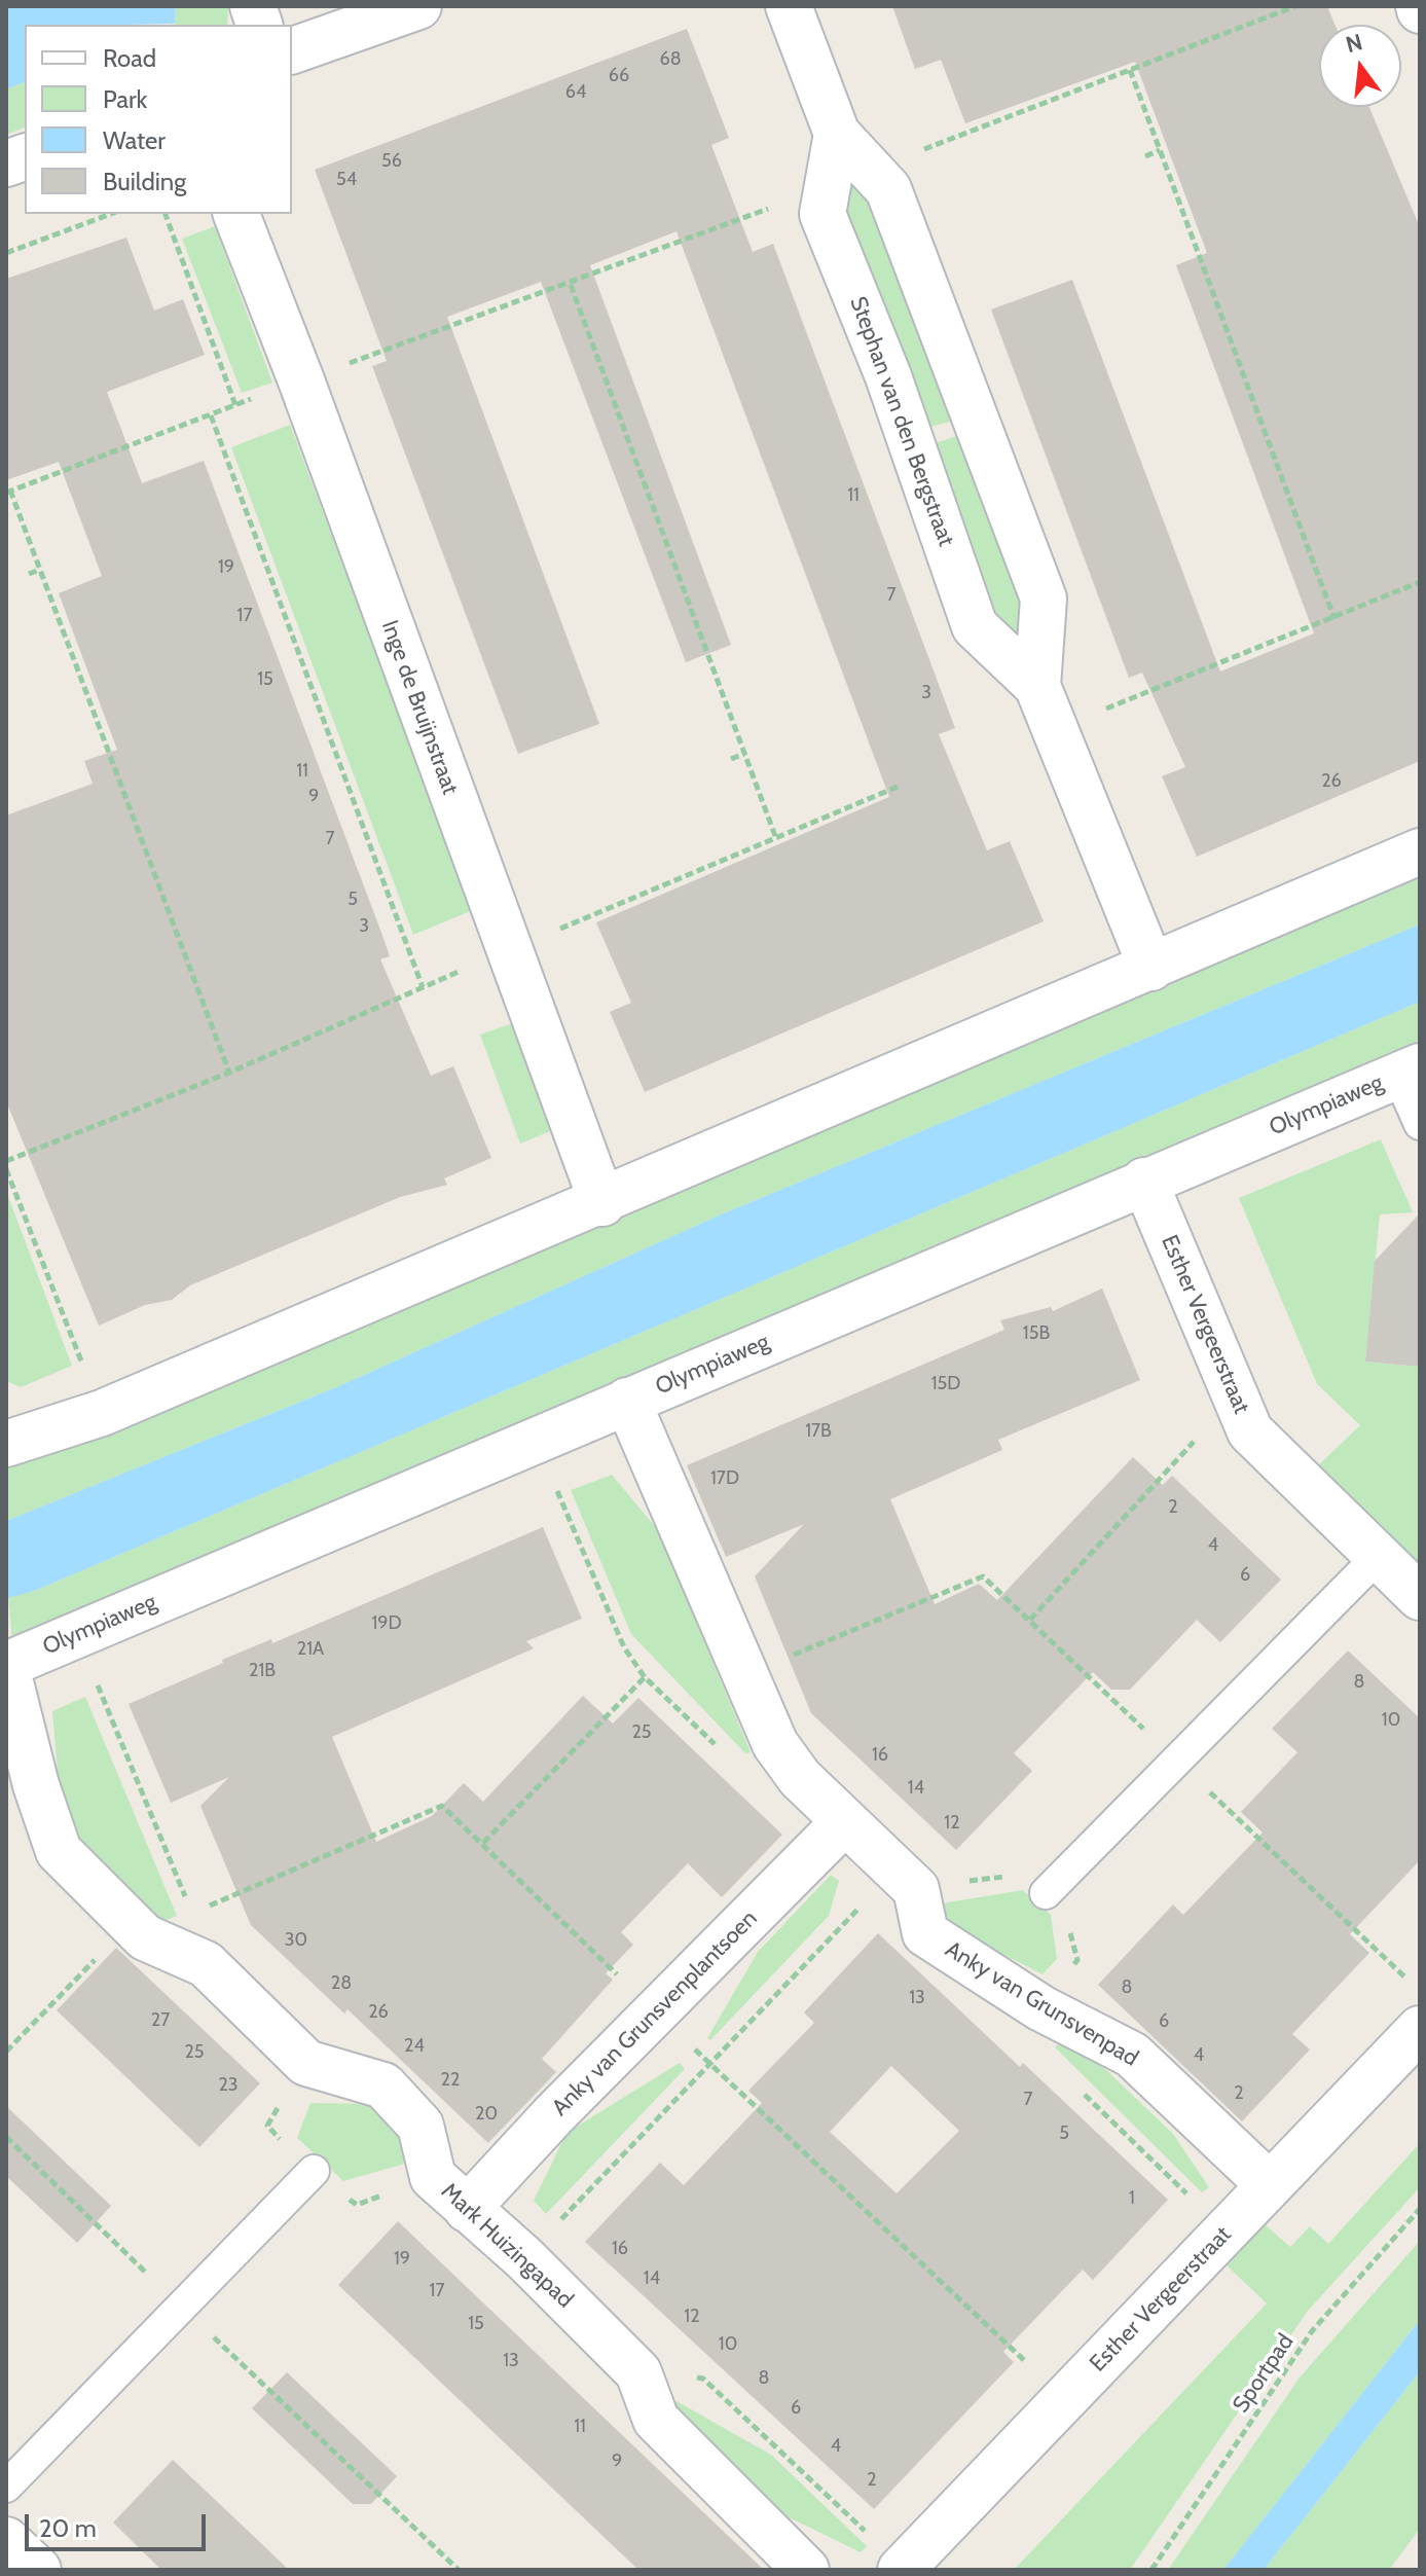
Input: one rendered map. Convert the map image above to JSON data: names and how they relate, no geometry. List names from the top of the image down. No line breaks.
{"streets":{"street":["Stephan van den Bergstraat","Inge de Bruijnstraat","Olympiaweg","Esther Vergeerstraat","Anky van Grunsvenpad","Anky van Grunsvenplantsoen","Mark Huizingapad"],"path":["Sportpad"]},"crossings":[["Olympiaweg","Esther Vergeerstraat"],["Olympiaweg","Anky van Grunsvenpad"],["Olympiaweg","Mark Huizingapad"],["Esther Vergeerstraat","Anky van Grunsvenpad"],["Anky van Grunsvenpad","Anky van Grunsvenplantsoen"],["Anky van Grunsvenplantsoen","Mark Huizingapad"]],"house_numbers":["68","66","64","56","54","11","19","7","17","15","3","11","26","9","7","5","3","15B","15D","17B","17D","2","4","6","19D","21A","21B","8","10","25","16","14","12","30","28","8","13","26","27","6","24","25","4","22","23","2","7","20","5","1","16","19","14","17","12","15","10","13","8","6","11","4","9","2"],"legend":["Road","Park","Water","Building"],"scale_bar":"20 m","north":"top"}
